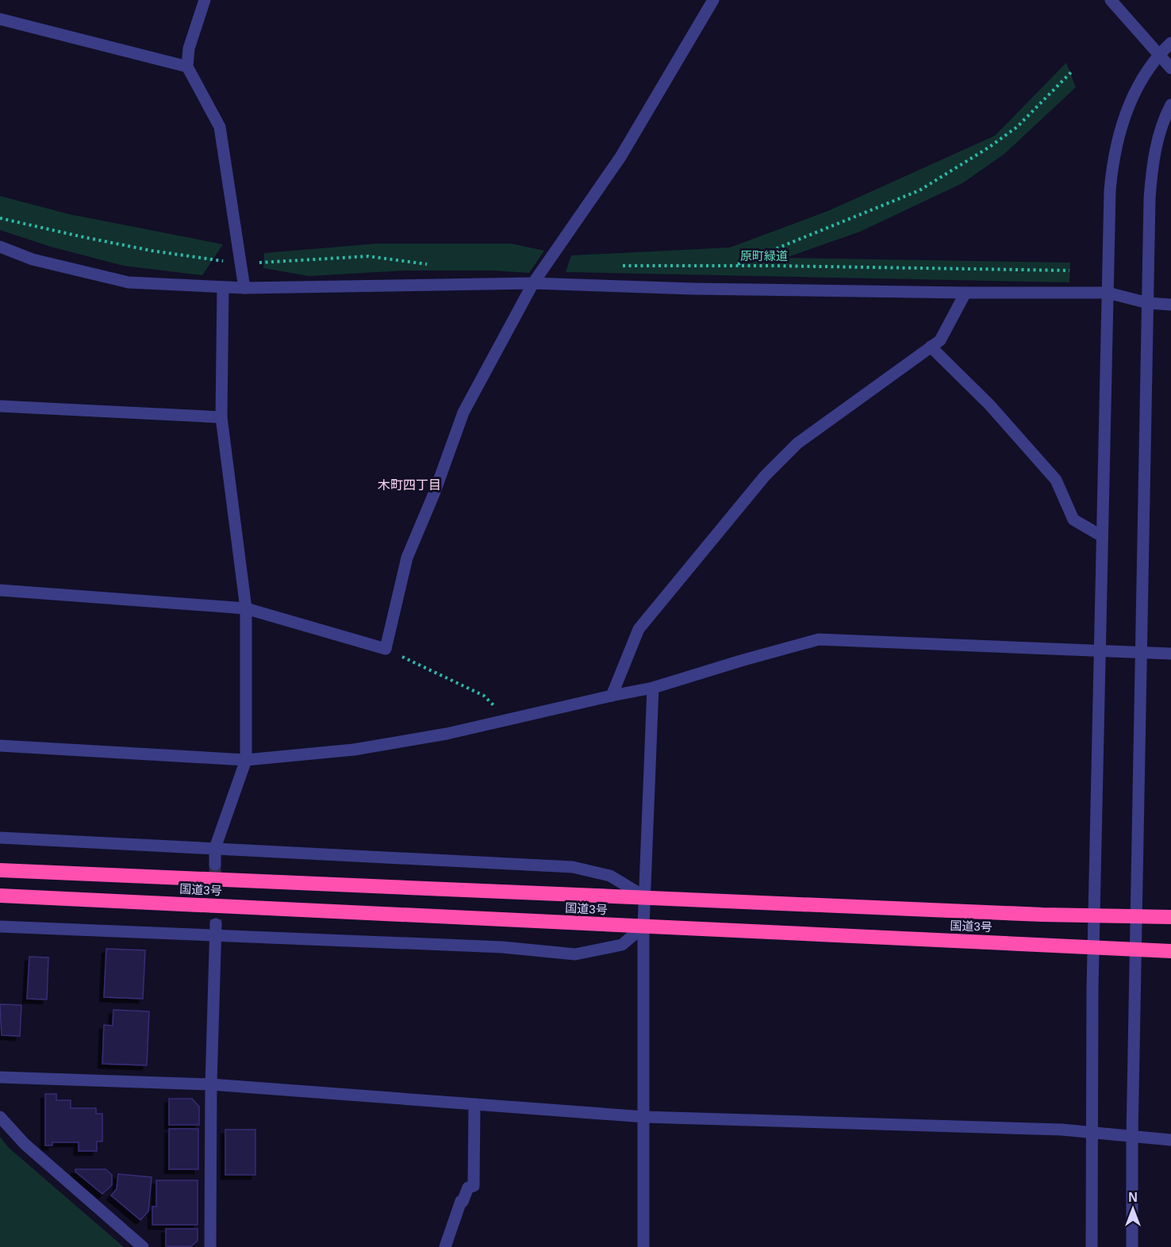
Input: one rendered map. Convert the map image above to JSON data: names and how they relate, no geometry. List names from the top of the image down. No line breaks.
{"streets":{"highway":["国道3号"]},"districts":["木町四丁目"],"parks":["原町緑道"],"north":"top"}
